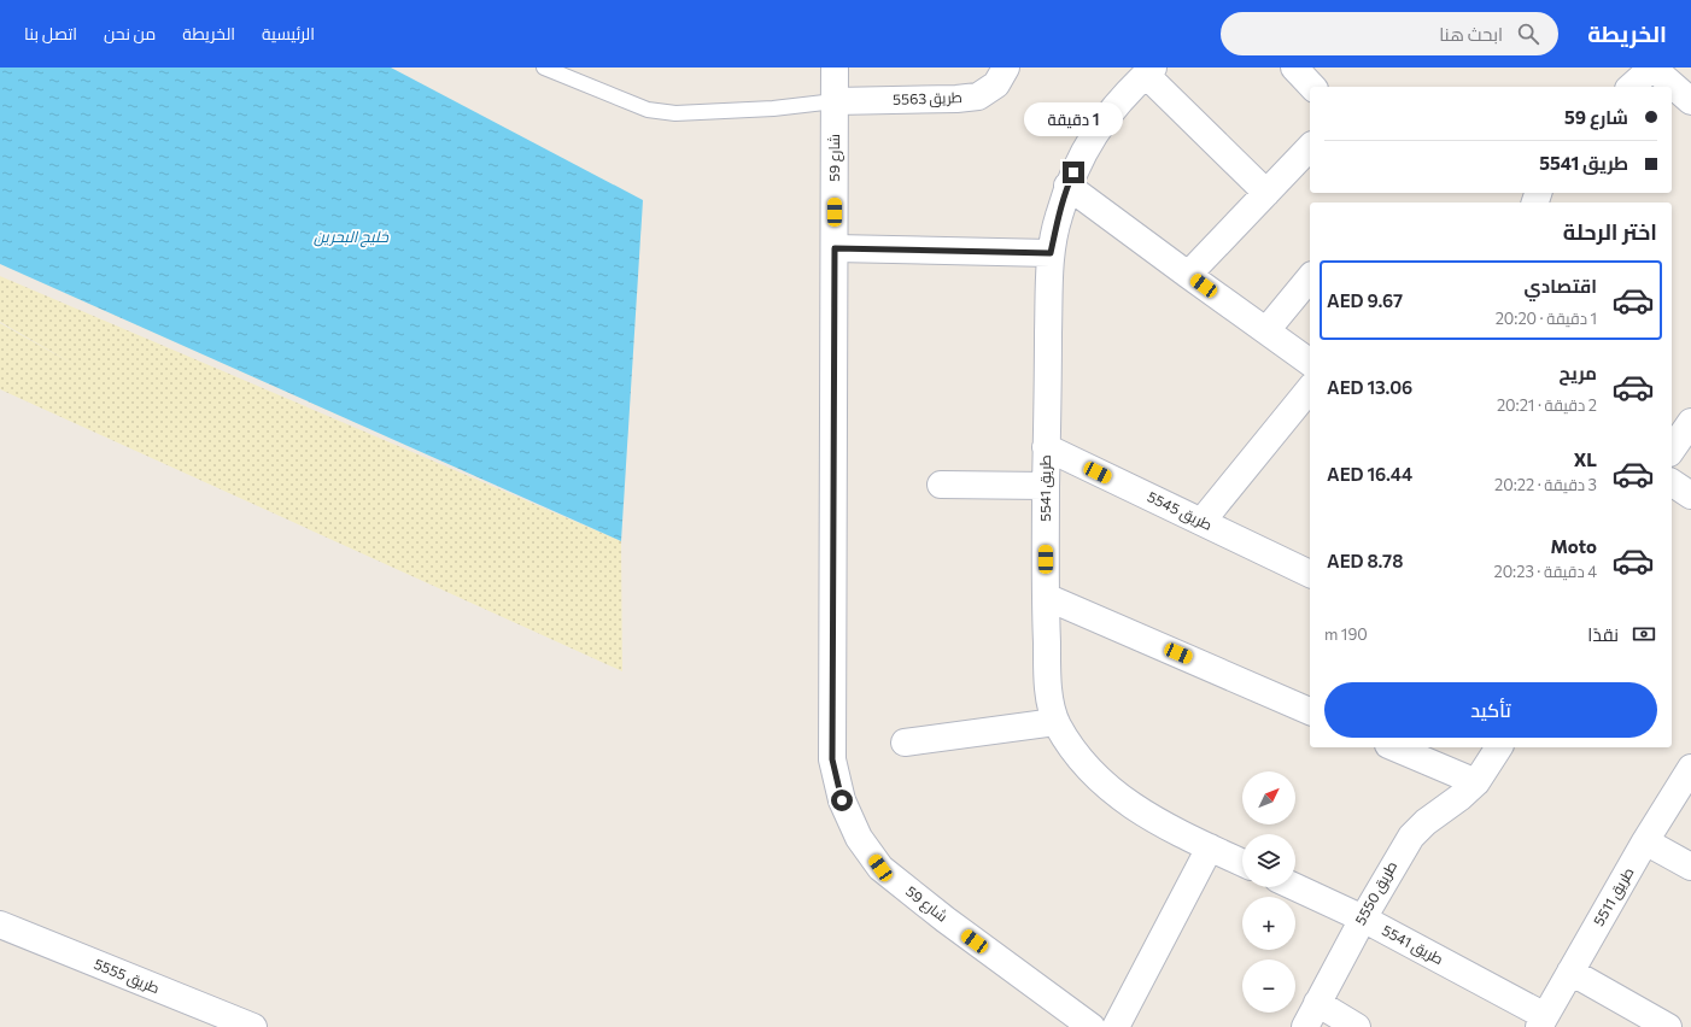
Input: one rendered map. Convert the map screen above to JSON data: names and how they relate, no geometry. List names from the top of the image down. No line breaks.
{"streets":{"street":["طريق 5563","شارع 59","طريق 5541","طريق 5545","طريق 5550","طريق 5511","طريق 5555"]},"crossings":[["طريق 5563","شارع 59"],["طريق 5541","طريق 5545"],["طريق 5541","طريق 5550"],["طريق 5541","طريق 5511"]],"water":["خليج البحرين"],"north":"top right","page":{"header":"الخريطة","search":"ابحث هنا","nav":["الرئيسية","الخريطة","من نحن","اتصل بنا"],"banner":["شارع 59","طريق 5541"],"bubble":"1 دقيقة","heading":"اختر الرحلة","list":[{"name":"اقتصادي","note":"1 دقيقة · 20:20","value":"AED 9.67"},{"name":"مريح","note":"2 دقيقة · 20:21","value":"AED 13.06"},{"name":"XL","note":"3 دقيقة · 20:22","value":"AED 16.44"},{"name":"Moto","note":"4 دقيقة · 20:23","value":"AED 8.78"}],"pay":["نقدًا","190 m"],"buttons":"تأكيد","map_buttons":["+","−"]}}
